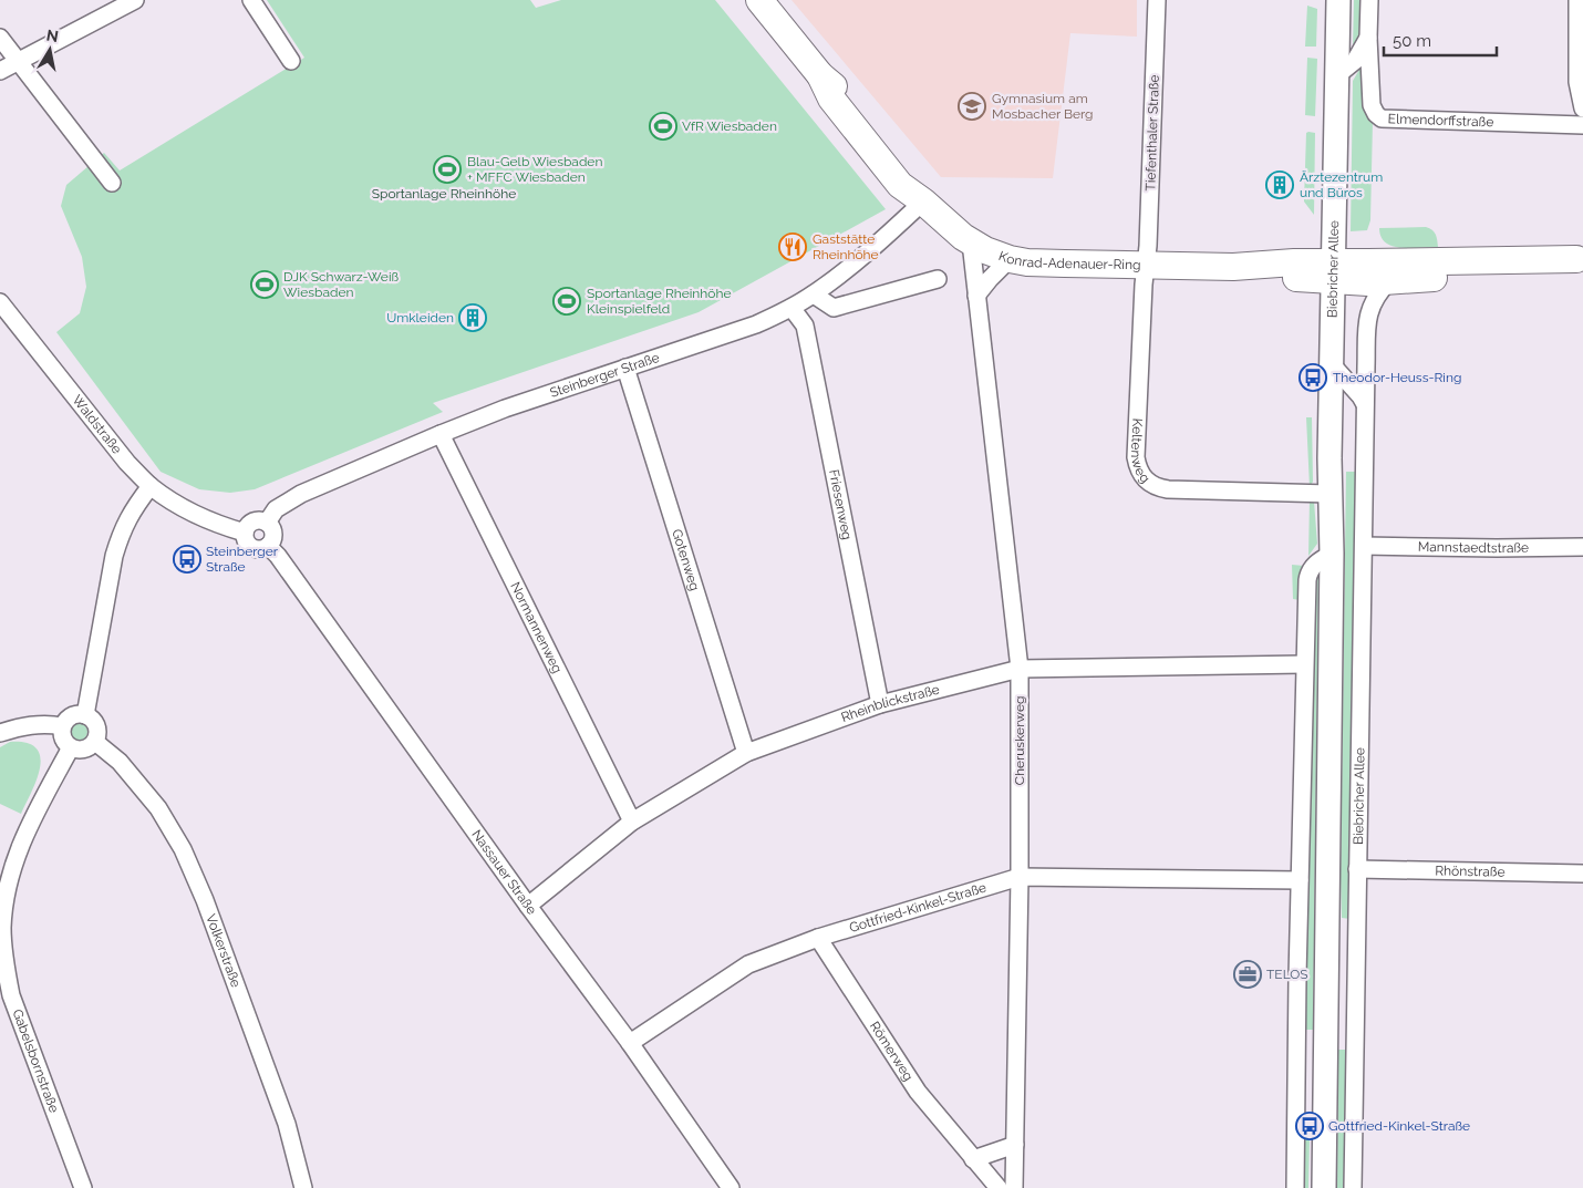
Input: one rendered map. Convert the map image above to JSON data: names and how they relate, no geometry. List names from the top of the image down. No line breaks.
{"streets":{"main road":["Konrad-Adenauer-Ring","Biebricher Allee"],"street":["Elmendorffstraße","Tiefenthaler Straße","Steinberger Straße","Waldstraße","Keltenweg","Friesenweg","Mannstaedtstraße","Gotenweg","Normannenweg","Rheinblickstraße","Cheruskerweg","Rhönstraße","Nassauer Straße","Gottfried-Kinkel-Straße","Volkerstraße","Römerweg","Gabelsbornstraße"]},"crossings":[["Tiefenthaler Straße","Konrad-Adenauer-Ring"],["Tiefenthaler Straße","Keltenweg"],["Konrad-Adenauer-Ring","Biebricher Allee"],["Konrad-Adenauer-Ring","Steinberger Straße"],["Konrad-Adenauer-Ring","Keltenweg"],["Konrad-Adenauer-Ring","Cheruskerweg"],["Biebricher Allee","Keltenweg"],["Biebricher Allee","Mannstaedtstraße"],["Biebricher Allee","Rhönstraße"],["Steinberger Straße","Waldstraße"],["Steinberger Straße","Friesenweg"],["Steinberger Straße","Gotenweg"],["Steinberger Straße","Normannenweg"],["Waldstraße","Nassauer Straße"],["Friesenweg","Rheinblickstraße"],["Gotenweg","Rheinblickstraße"],["Normannenweg","Rheinblickstraße"],["Rheinblickstraße","Cheruskerweg"],["Rheinblickstraße","Nassauer Straße"],["Cheruskerweg","Gottfried-Kinkel-Straße"],["Nassauer Straße","Gottfried-Kinkel-Straße"],["Gottfried-Kinkel-Straße","Römerweg"],["Volkerstraße","Gabelsbornstraße"]],"parks":["Sportanlage Rheinhöhe"],"places":{"school or university":["Gymnasium am Mosbacher Berg"],"sports":["VfR Wiesbaden","Blau-Gelb Wiesbaden + MFFC Wiesbaden","DJK Schwarz-Weiß Wiesbaden","Sportanlage Rheinhöhe Kleinspielfeld"],"building":["Ärztezentrum und Büros","Umkleiden"],"restaurant":["Gaststätte Rheinhöhe"],"bus stop":["Theodor-Heuss-Ring","Steinberger Straße","Gottfried-Kinkel-Straße"],"office":["TELOS"]},"scale_bar":"50 m","north":"top"}
